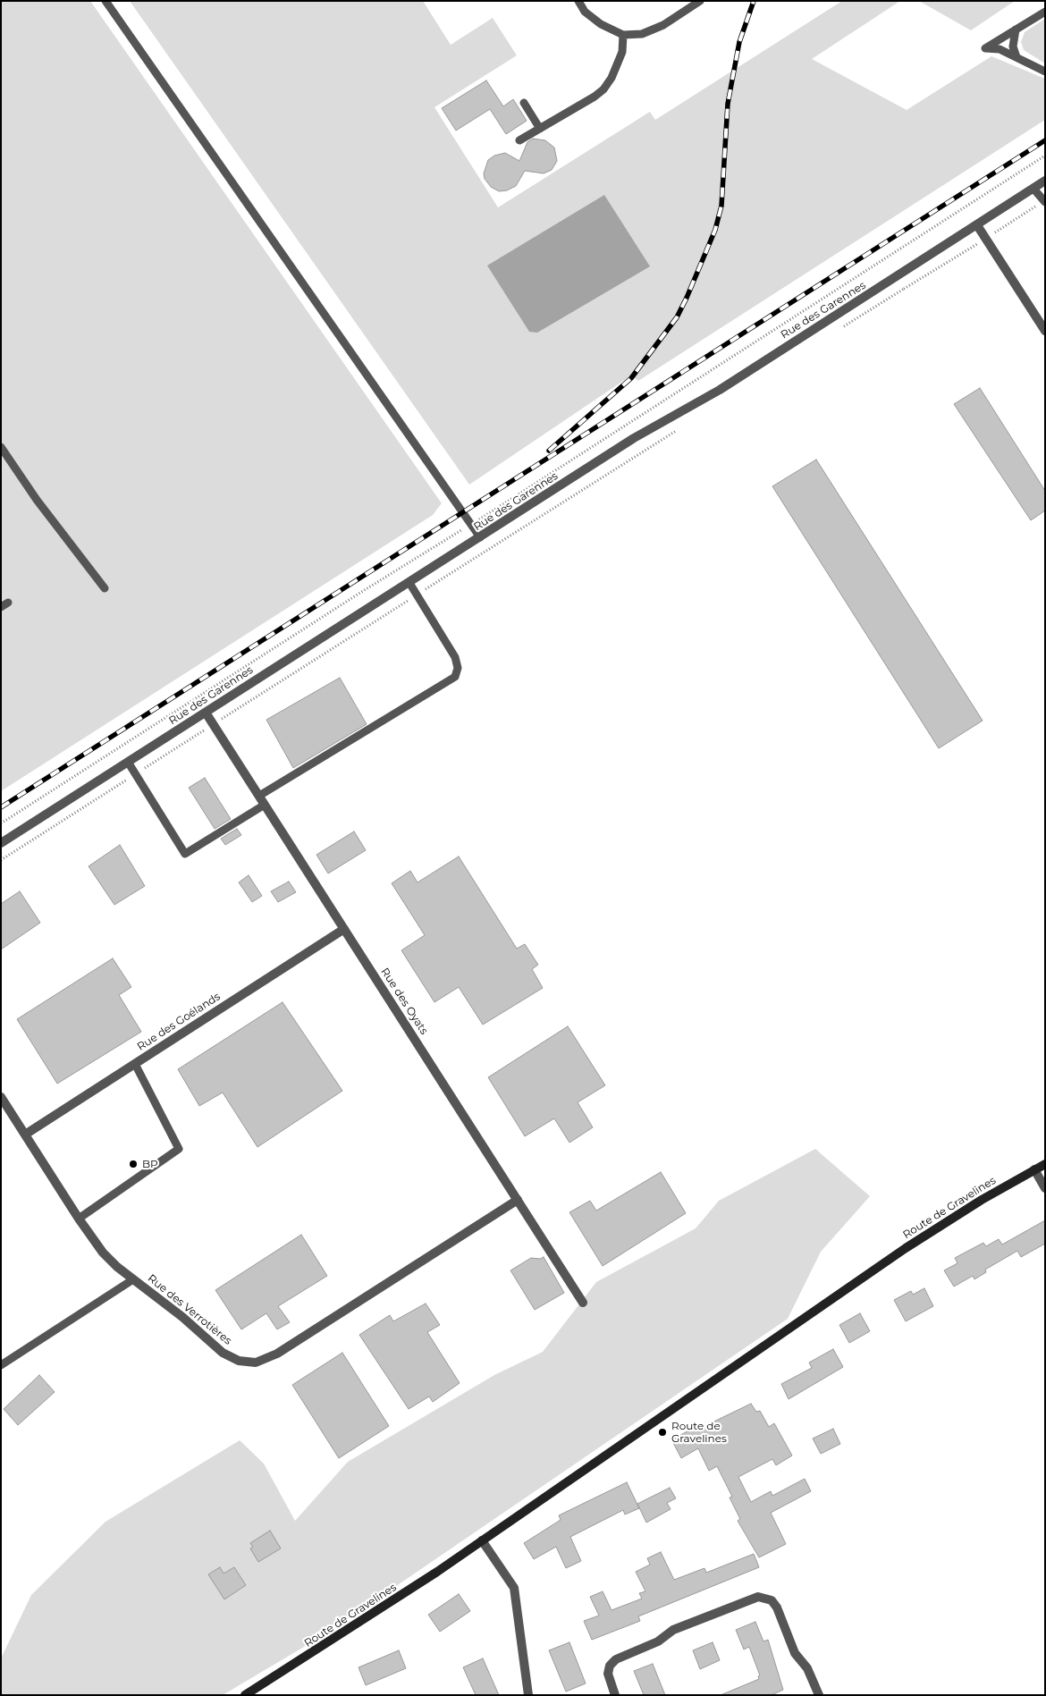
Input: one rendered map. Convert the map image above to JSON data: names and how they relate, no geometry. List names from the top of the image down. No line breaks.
{"streets":{"main road":["Route de Gravelines"],"street":["Rue des Garennes","Rue des Oyats","Rue des Goélands","Rue des Verrotières"]},"crossings":[["Rue des Garennes","Rue des Oyats"],["Rue des Oyats","Rue des Goélands"],["Rue des Oyats","Rue des Verrotières"],["Rue des Goélands","Rue des Verrotières"]],"places":["BP","Route de Gravelines"]}
